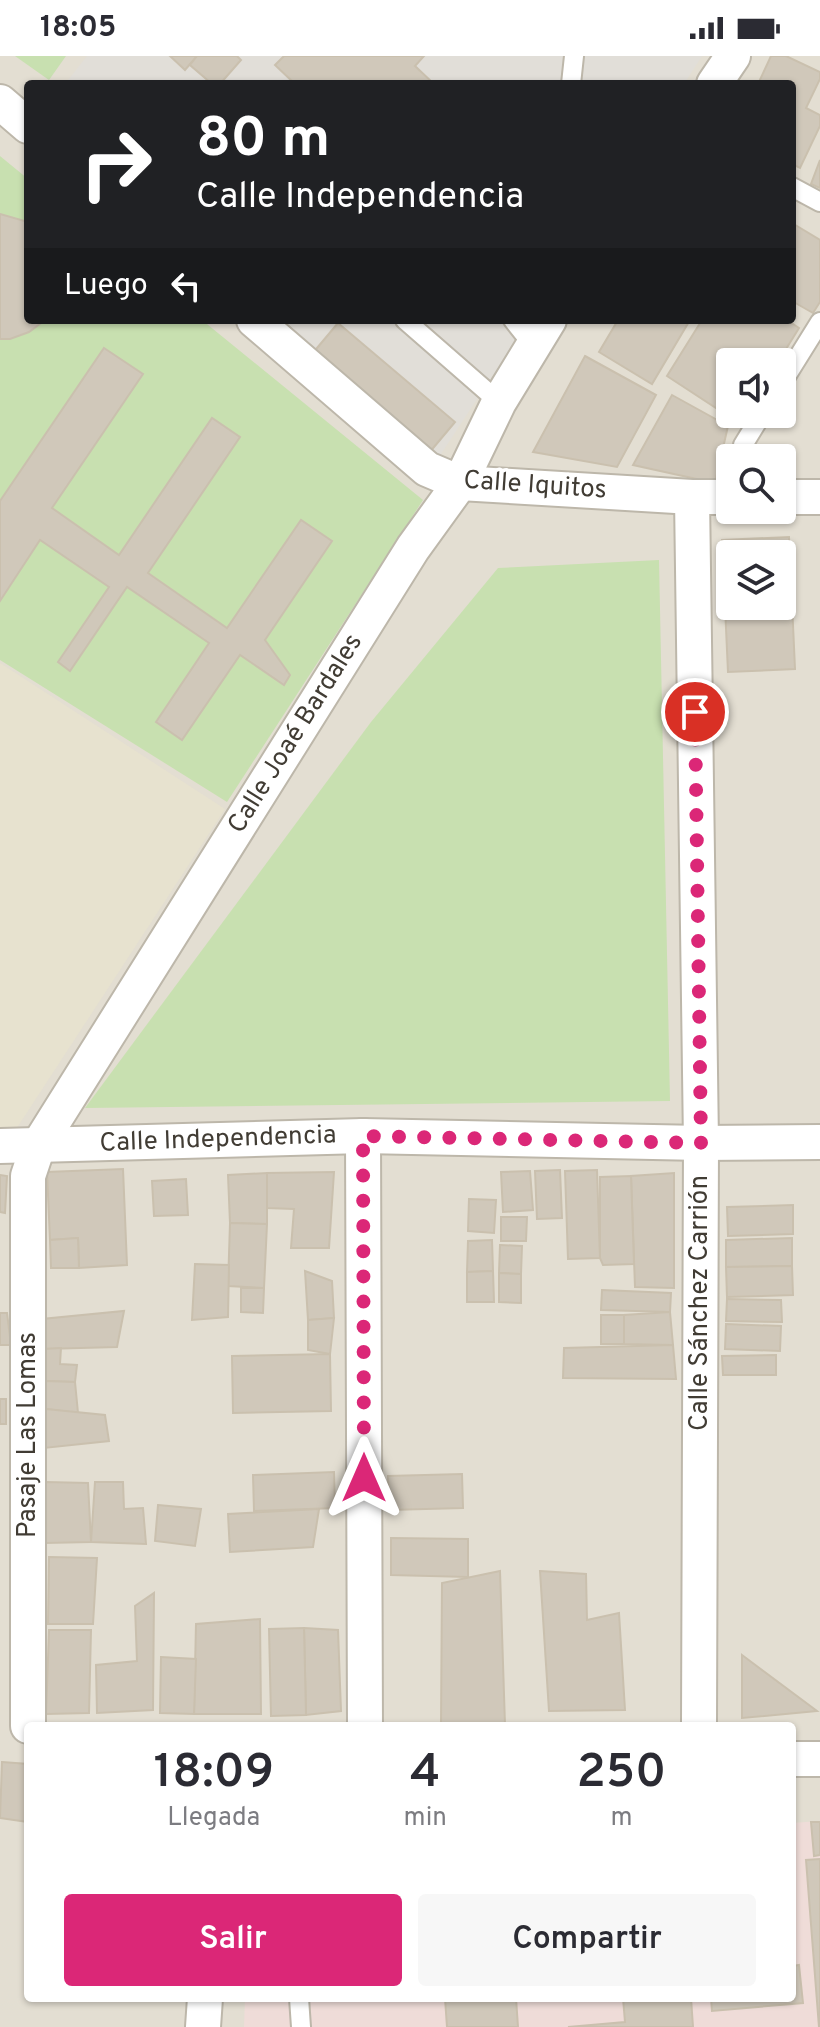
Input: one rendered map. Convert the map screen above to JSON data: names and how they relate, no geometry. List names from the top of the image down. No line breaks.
{"streets":{"street":["Calle Iquitos","Calle Joaé Bardales","Calle Independencia","Calle Sánchez Carrión","Pasaje Las Lomas"]},"crossings":[["Calle Iquitos","Calle Joaé Bardales"],["Calle Iquitos","Calle Sánchez Carrión"],["Calle Joaé Bardales","Calle Independencia"],["Calle Joaé Bardales","Pasaje Las Lomas"],["Calle Independencia","Calle Sánchez Carrión"],["Calle Independencia","Pasaje Las Lomas"]],"page":{"status":"18:05","turn":["80 m","Calle Independencia"],"then":"Luego","eta":["18:09","Llegada","4","min","250","m"],"buttons":["Salir","Compartir"]}}
